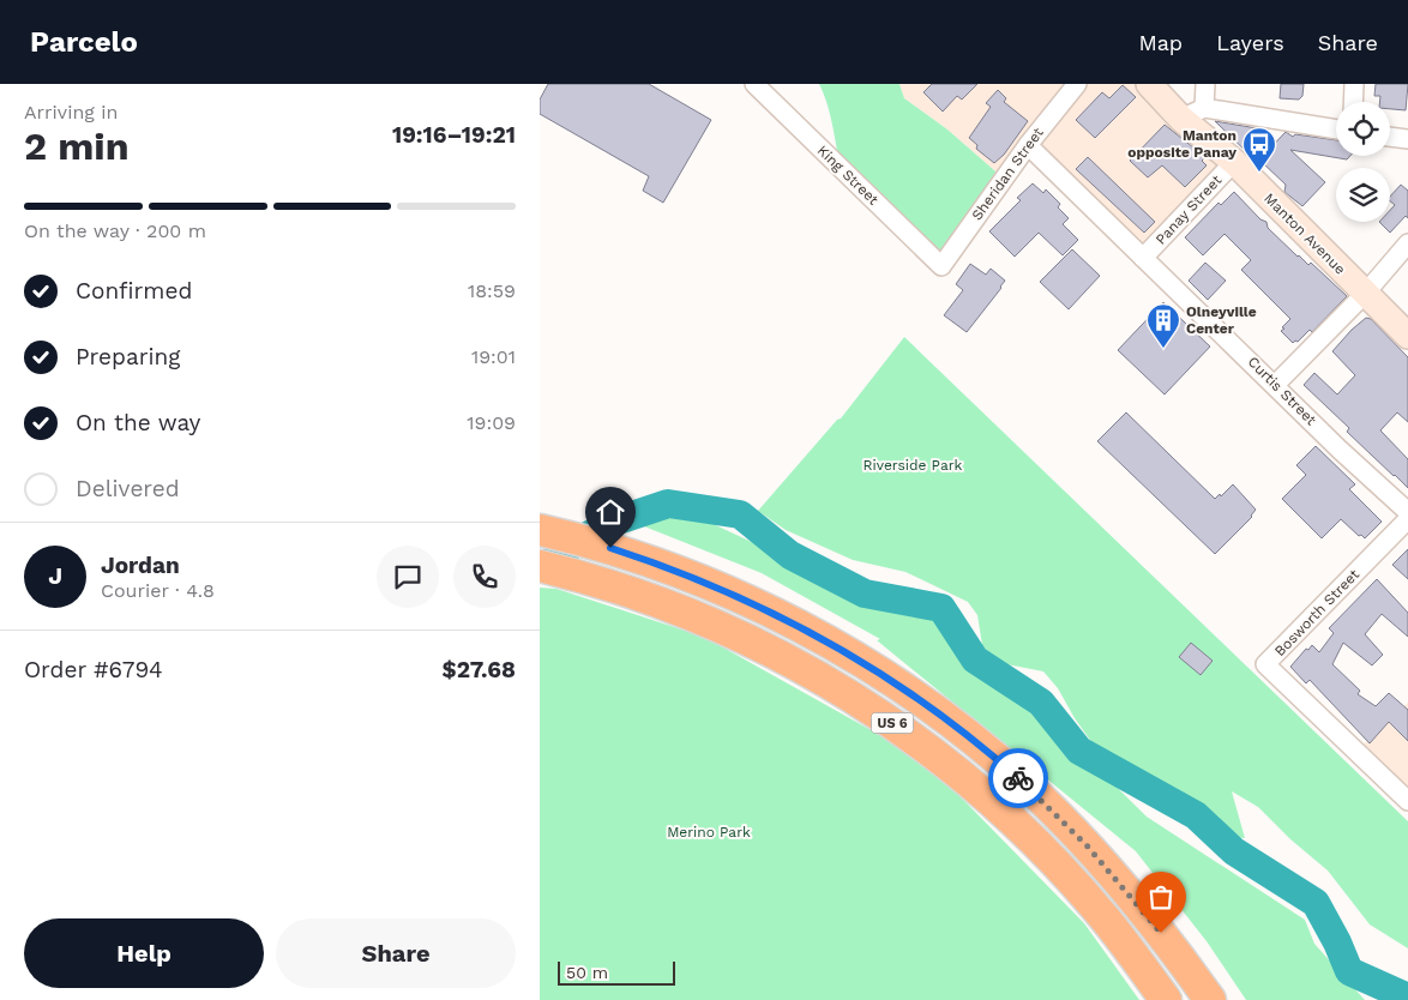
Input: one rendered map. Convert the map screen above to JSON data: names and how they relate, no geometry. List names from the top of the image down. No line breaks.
{"streets":{"highway":["US 6"],"main road":["Manton Avenue"],"street":["Sheridan Street","King Street","Panay Street","Curtis Street","Bosworth Street"]},"crossings":[["Sheridan Street","King Street"],["Sheridan Street","Curtis Street"],["Panay Street","Manton Avenue"],["Panay Street","Curtis Street"]],"parks":["Riverside Park","Merino Park"],"places":{"bus stop":["Manton opposite Panay"],"building":["Olneyville Center"]},"scale_bar":"50 m","page":{"header":"Parcelo","nav":["Map","Layers","Share"],"heading":["2 min","Arriving in","19:16–19:21"],"panel":["Jordan","Courier · 4.8","Order #6794","$27.68"],"bar":"On the way · 200 m","list":[["Confirmed","18:59"],["Preparing","19:01"],["On the way","19:09"],"Delivered"],"round":"J","buttons":["Help","Share"],"scale":"50 m"}}
